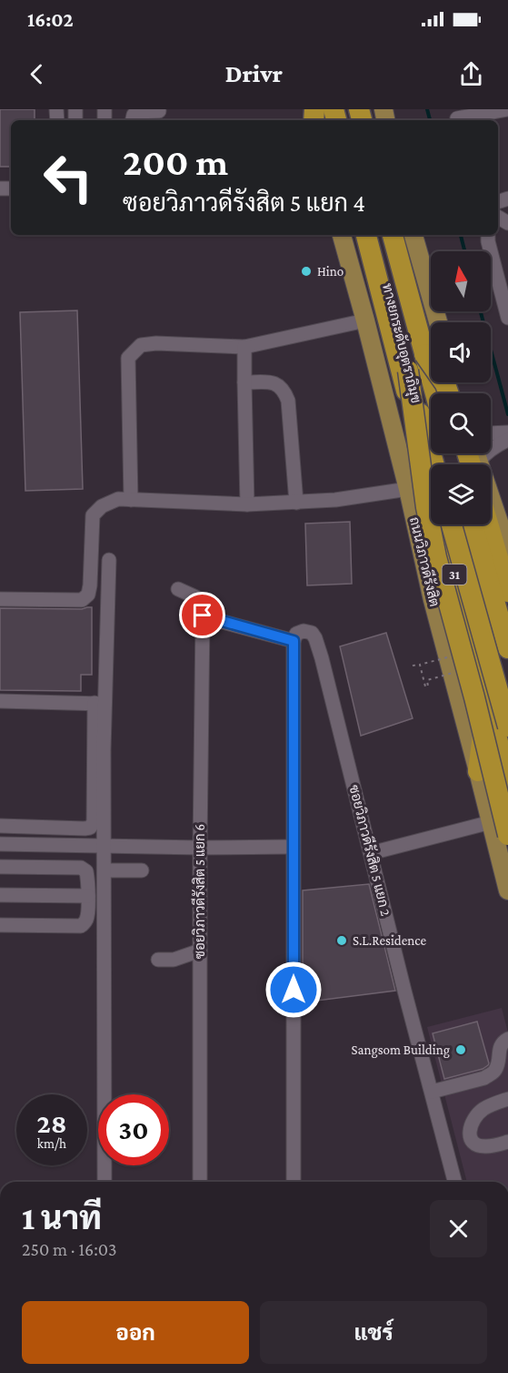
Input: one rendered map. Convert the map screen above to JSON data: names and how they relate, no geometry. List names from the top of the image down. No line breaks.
{"streets":{"highway":["ทางยกระดับอุตราภิมุข","ถนนวิภาวดีรังสิต","31"],"street":["ซอยวิภาวดีรังสิต 5 แยก 2","ซอยวิภาวดีรังสิต 5 แยก 6"]},"places":["Hino","S.L.Residence","Sangsom Building"],"north":"top","page":{"status":"16:02","header":"Drivr","turn":["200 m","ซอยวิภาวดีรังสิต 5 แยก 4"],"speed":"28 km/h","limit":"30","heading":["1 นาที","250 m · 16:03"],"buttons":["ออก","แชร์"]}}
